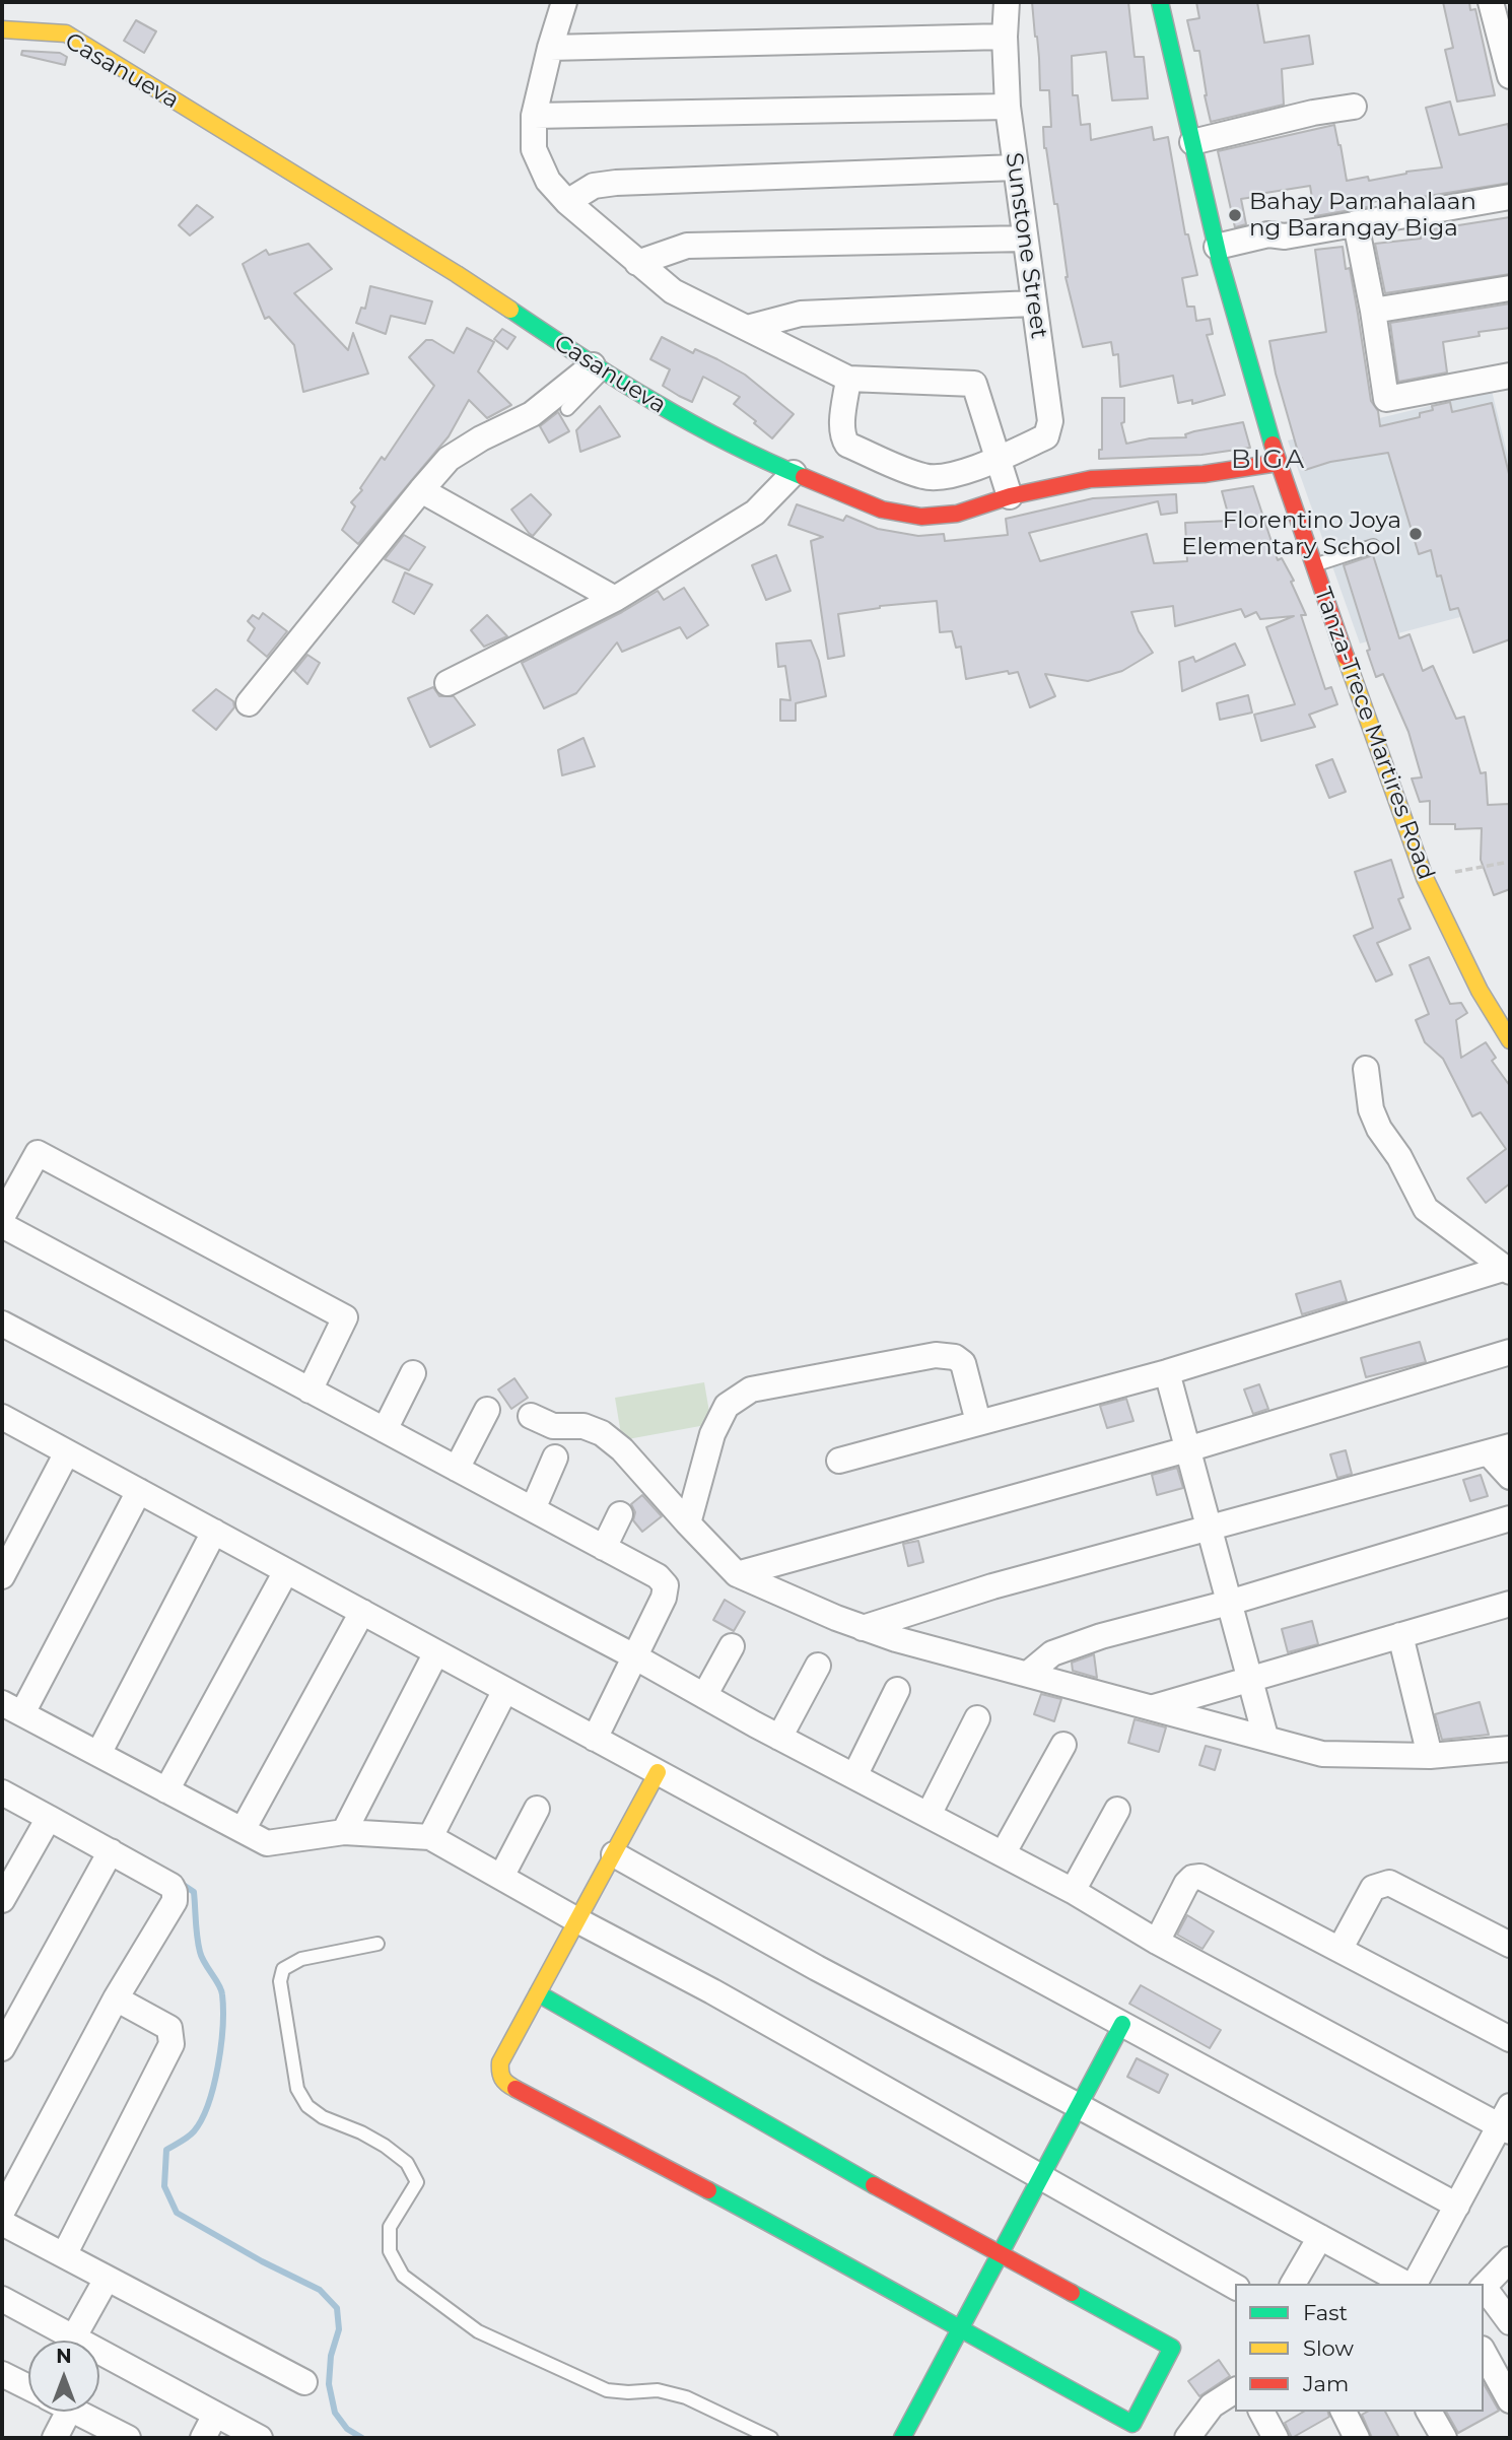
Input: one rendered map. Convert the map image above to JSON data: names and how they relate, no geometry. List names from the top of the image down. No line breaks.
{"streets":{"street":["Casanueva","Sunstone Street","Tanza-Trece Martires Road"]},"crossings":[["Casanueva","Tanza-Trece Martires Road"]],"districts":["BIGA"],"places":["Bahay Pamahalaan ng Barangay Biga","Florentino Joya Elementary School"],"legend":["Fast","Slow","Jam"],"north":"top"}
